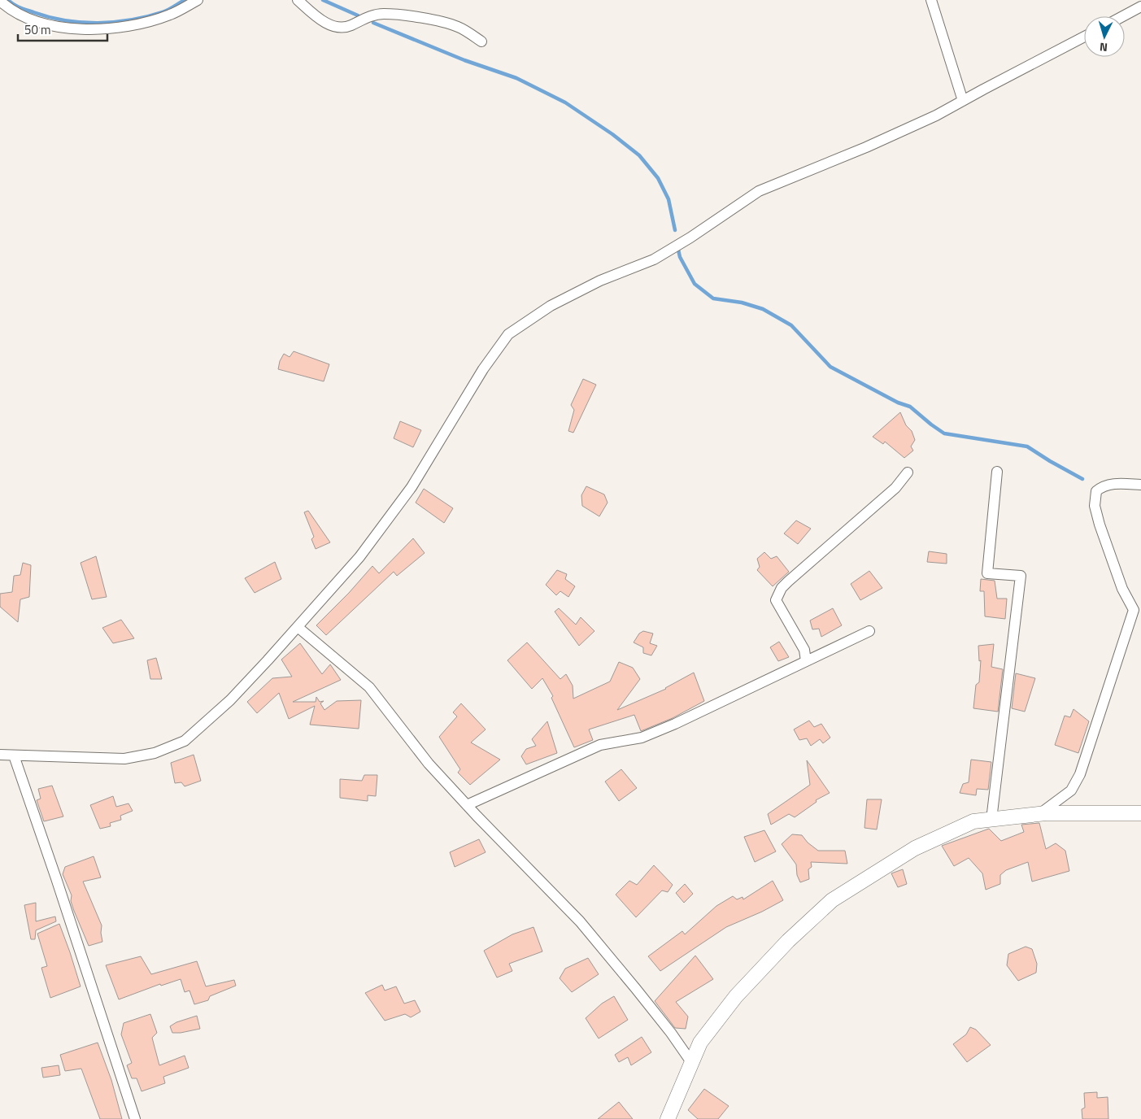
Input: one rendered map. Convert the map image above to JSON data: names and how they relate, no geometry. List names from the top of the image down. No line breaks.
{"scale_bar":"50 m","north":"bottom"}
